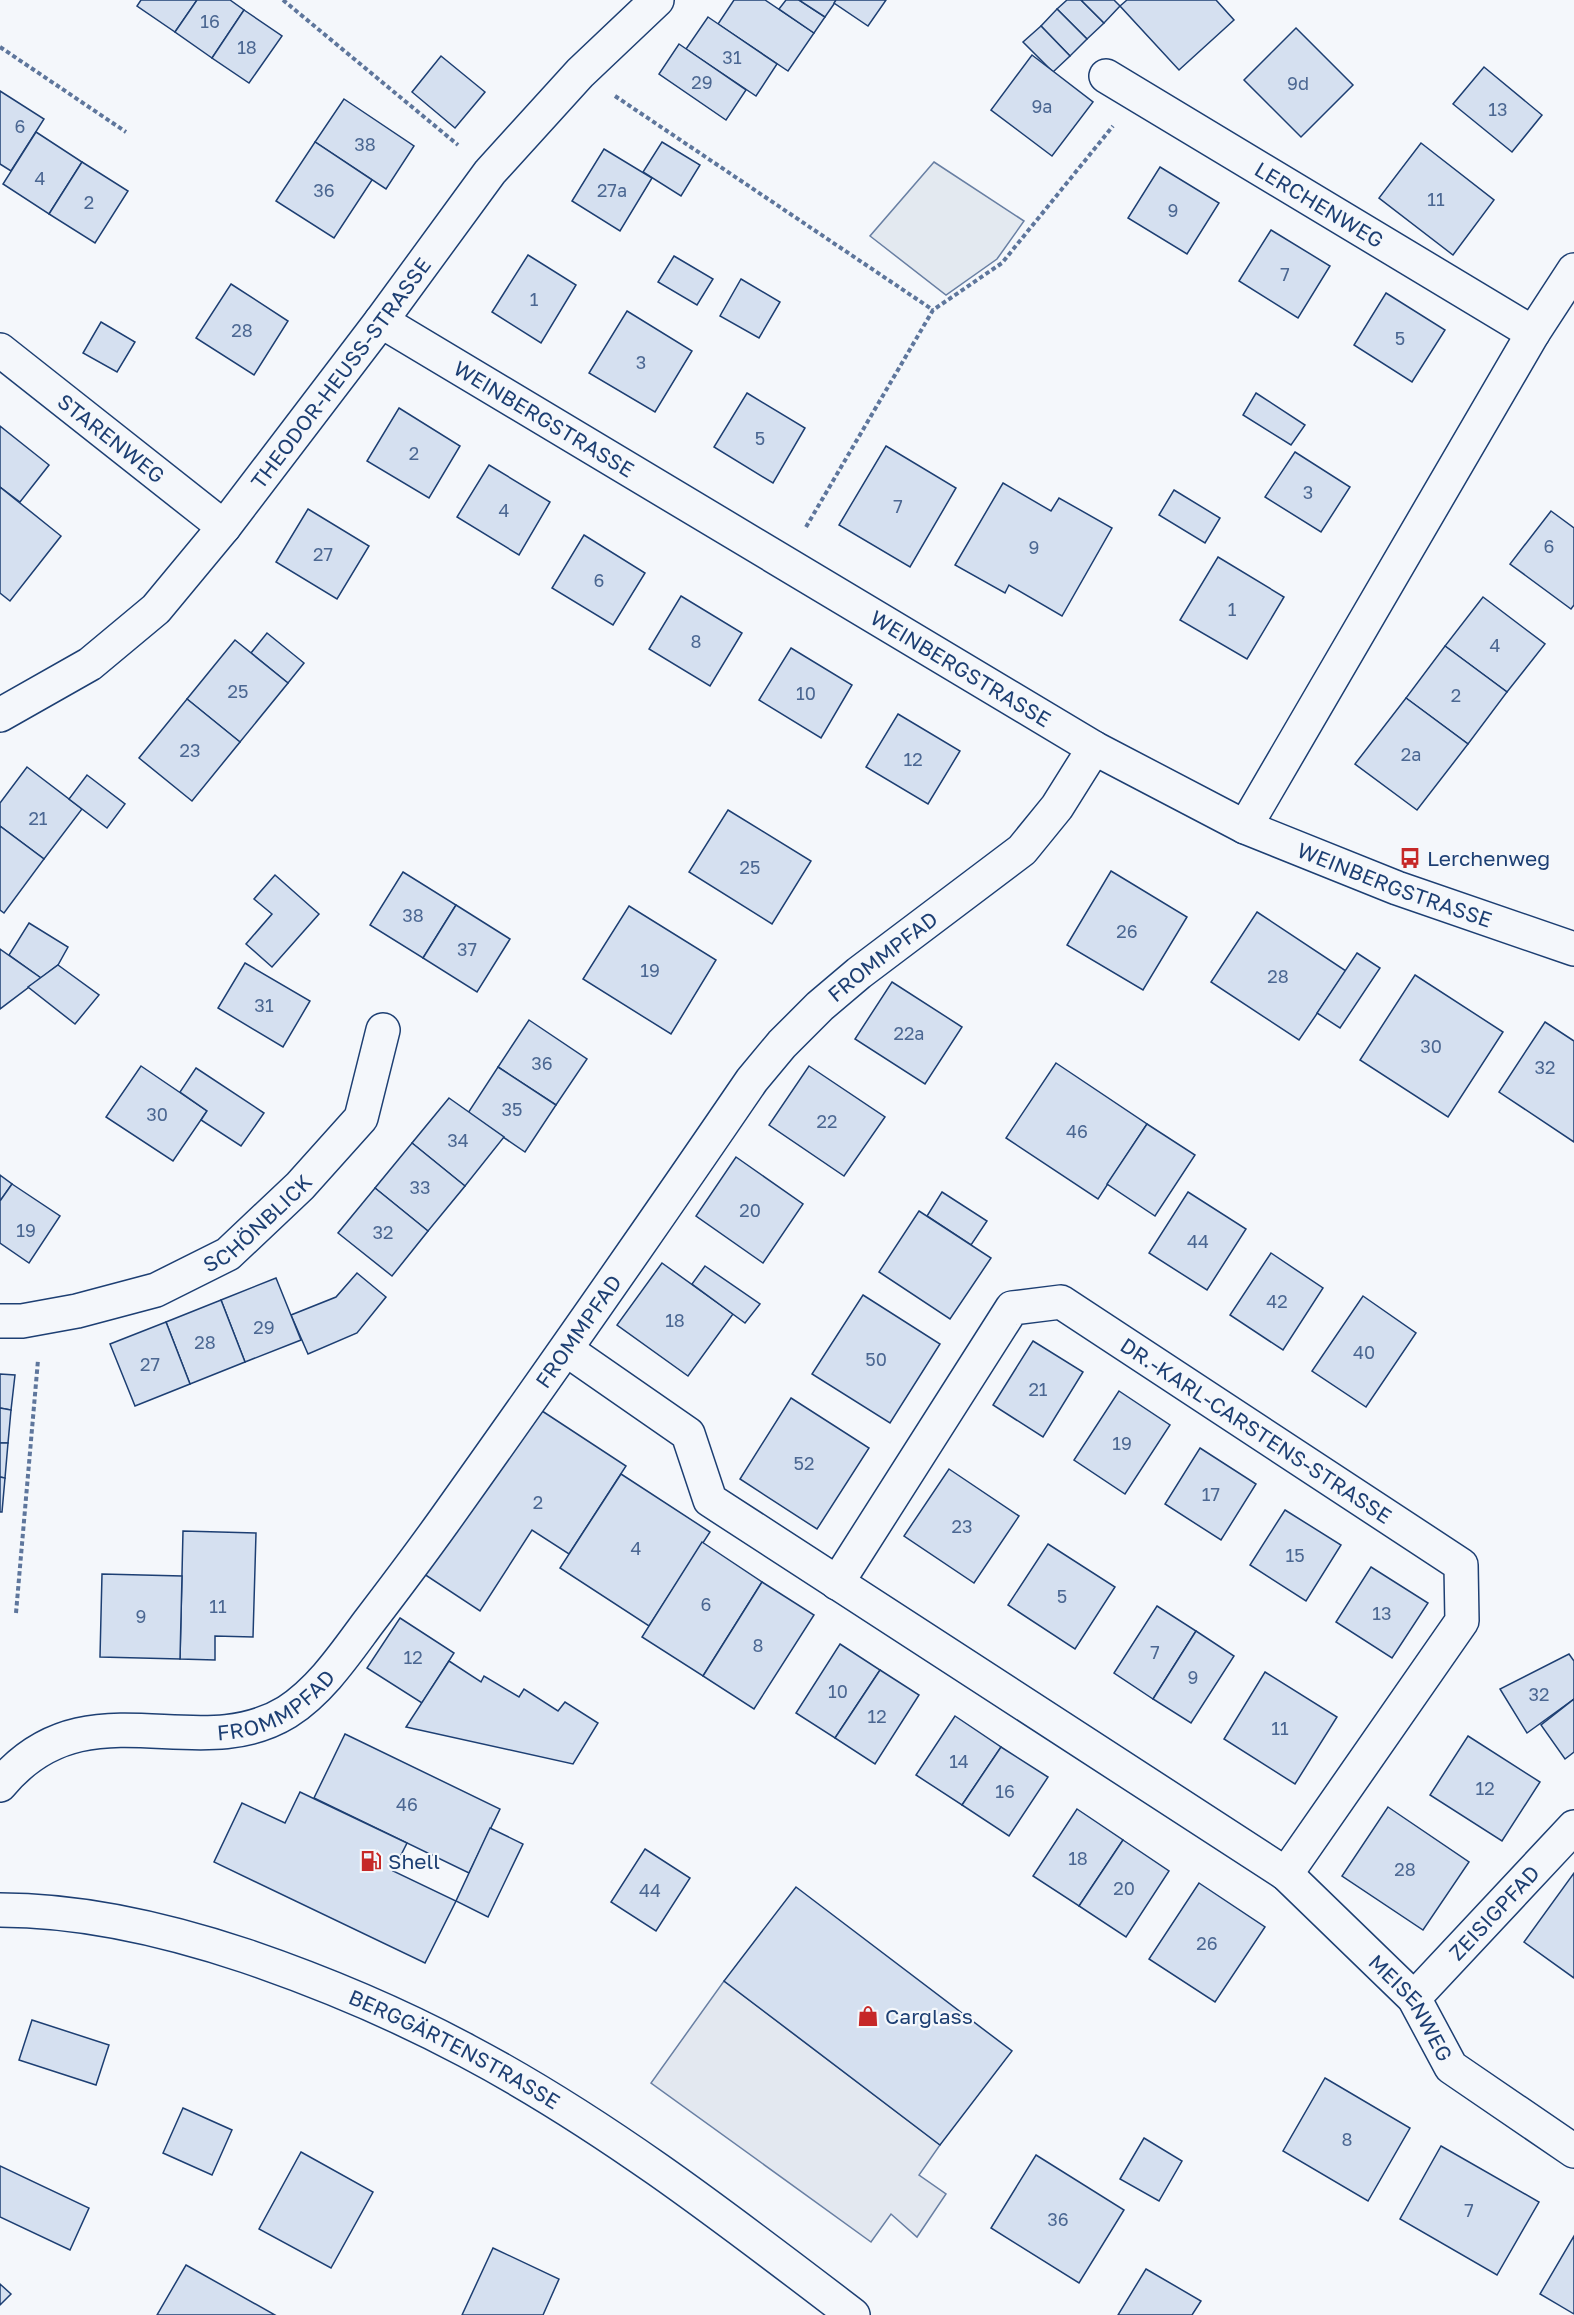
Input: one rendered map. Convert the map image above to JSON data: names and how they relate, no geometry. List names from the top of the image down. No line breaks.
{"streets":{"street":["LERCHENWEG","THEODOR-HEUSS-STRASSE","WEINBERGSTRASSE","STARENWEG","FROMMPFAD","SCHÖNBLICK","DR.-KARL-CARSTENS-STRASSE","ZEISIGPFAD","MEISENWEG","BERGGÄRTENSTRASSE"]},"crossings":[["THEODOR-HEUSS-STRASSE","WEINBERGSTRASSE"],["THEODOR-HEUSS-STRASSE","STARENWEG"],["WEINBERGSTRASSE","FROMMPFAD"],["DR.-KARL-CARSTENS-STRASSE","MEISENWEG"],["ZEISIGPFAD","MEISENWEG"]],"places":{"bus stop":["Lerchenweg"],"fuel station":["Shell"],"shop":["Carglass"]},"house_numbers":["16","18","31","29","9d","9a","13","6","38","4","36","27a","11","2","9","7","1","28","5","3","5","2","3","7","4","6","9","27","6","1","8","4","25","10","2","23","2a","12","21","25","38","26","37","19","28","31","22a","30","36","32","35","30","22","46","34","33","20","19","32","44","42","18","29","28","40","50","27","21","19","52","17","2","23","4","15","5","6","11","13","9","8","7","12","9","10","32","12","11","14","12","16","46","18","28","20","44","26","8","7","36"]}
